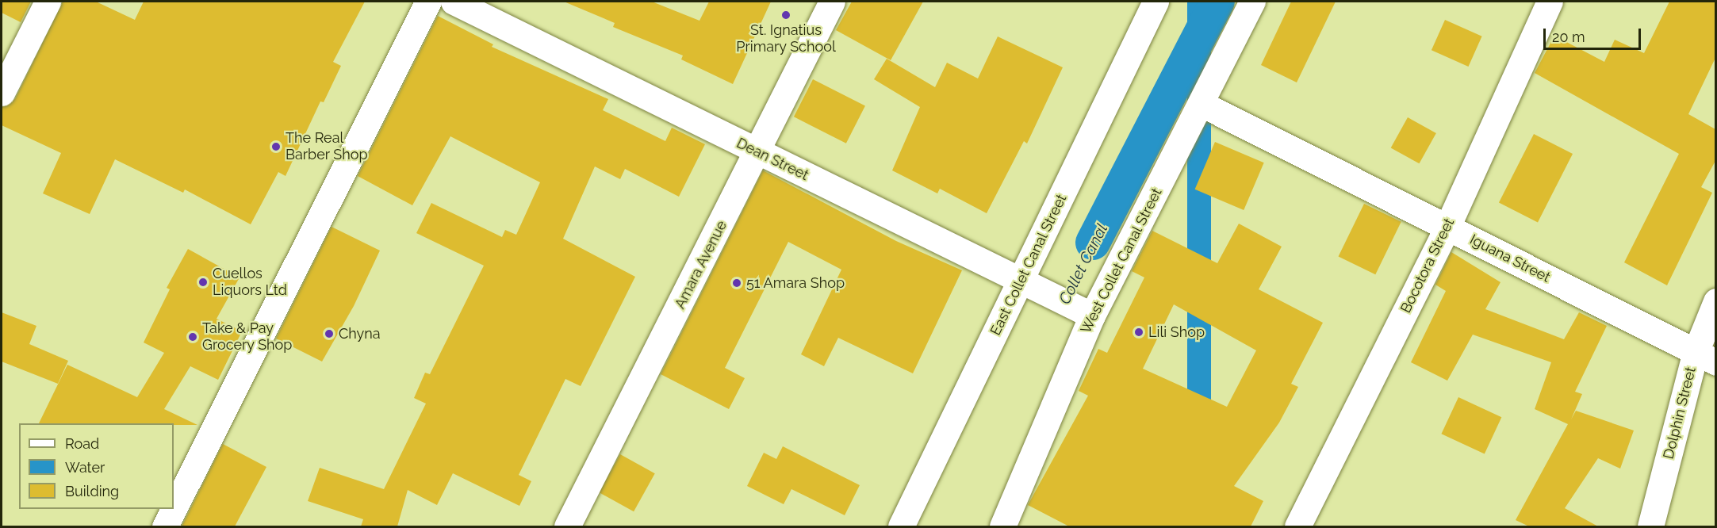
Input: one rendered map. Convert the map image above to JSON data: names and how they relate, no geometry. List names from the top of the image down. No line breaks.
{"streets":{"street":["Dean Street","Iguana Street","West Collet Canal Street","Amara Avenue","East Collet Canal Street","Bocotora Street","Dolphin Street"]},"crossings":[["Dean Street","West Collet Canal Street"],["Dean Street","Amara Avenue"],["Dean Street","East Collet Canal Street"],["Iguana Street","West Collet Canal Street"],["Iguana Street","Bocotora Street"],["Iguana Street","Dolphin Street"]],"water":["Collet Canal"],"places":["St. Ignatius Primary School","The Real Barber Shop","Cuellos Liquors Ltd","51 Amara Shop","Lili Shop","Chyna","Take & Pay Grocery Shop"],"legend":["Road","Water","Building"],"scale_bar":"20 m"}
